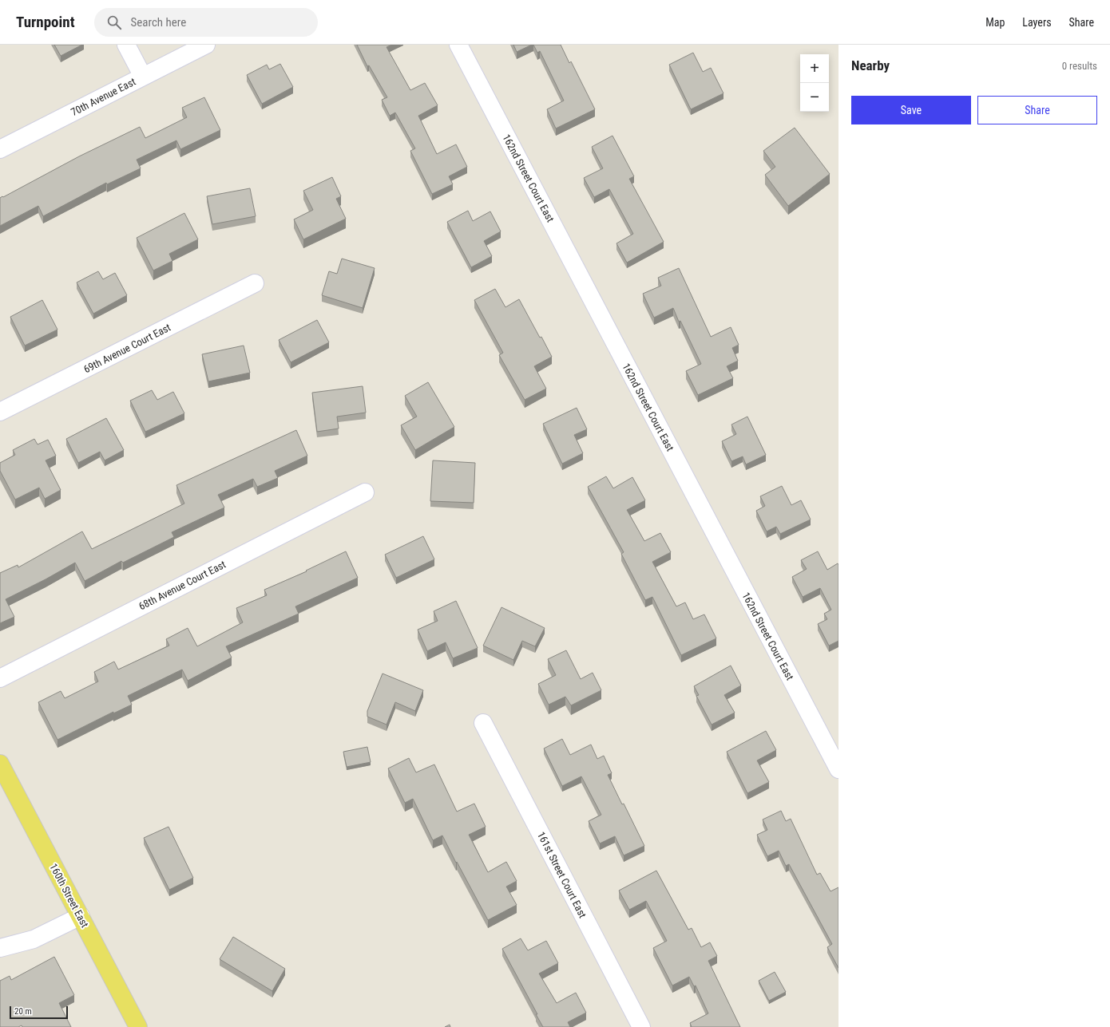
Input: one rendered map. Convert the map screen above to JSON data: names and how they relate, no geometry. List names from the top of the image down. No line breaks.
{"streets":{"main road":["160th Street East"],"street":["70th Avenue East","162nd Street Court East","69th Avenue Court East","68th Avenue Court East","161st Street Court East"]},"scale_bar":"20 m","page":{"header":"Turnpoint","search":"Search here","nav":["Map","Layers","Share"],"heading":["Nearby","0 results"],"map_buttons":["+","−"],"buttons":["Save","Share"],"scale":"20 m"}}
